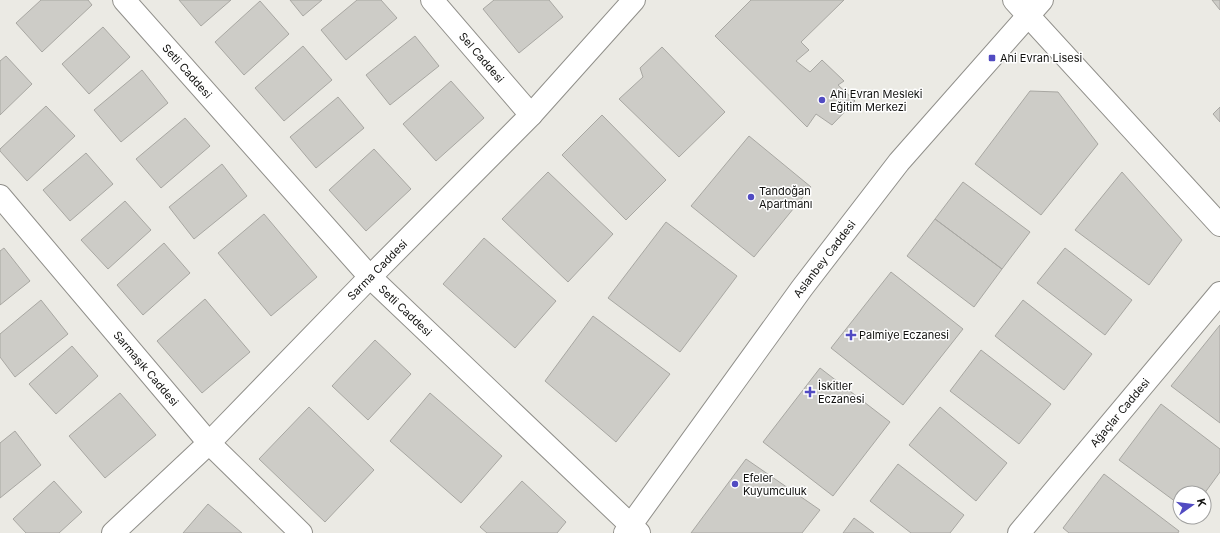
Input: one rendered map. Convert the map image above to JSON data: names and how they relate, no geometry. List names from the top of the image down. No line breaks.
{"streets":{"street":["Sel Caddesi","Setli Caddesi","Aslanbey Caddesi","Sarma Caddesi","Sarmaşık Caddesi","Ağaçlar Caddesi"]},"crossings":[["Sel Caddesi","Sarma Caddesi"],["Setli Caddesi","Aslanbey Caddesi"],["Setli Caddesi","Sarma Caddesi"],["Sarma Caddesi","Sarmaşık Caddesi"]],"places":{"transit":["Ahi Evran Lisesi"],"other":["Ahi Evran Mesleki Eğitim Merkezi","Tandoğan Apartmanı","Efeler Kuyumculuk"],"health":["Palmiye Eczanesi","İskitler Eczanesi"]},"north":"right"}
